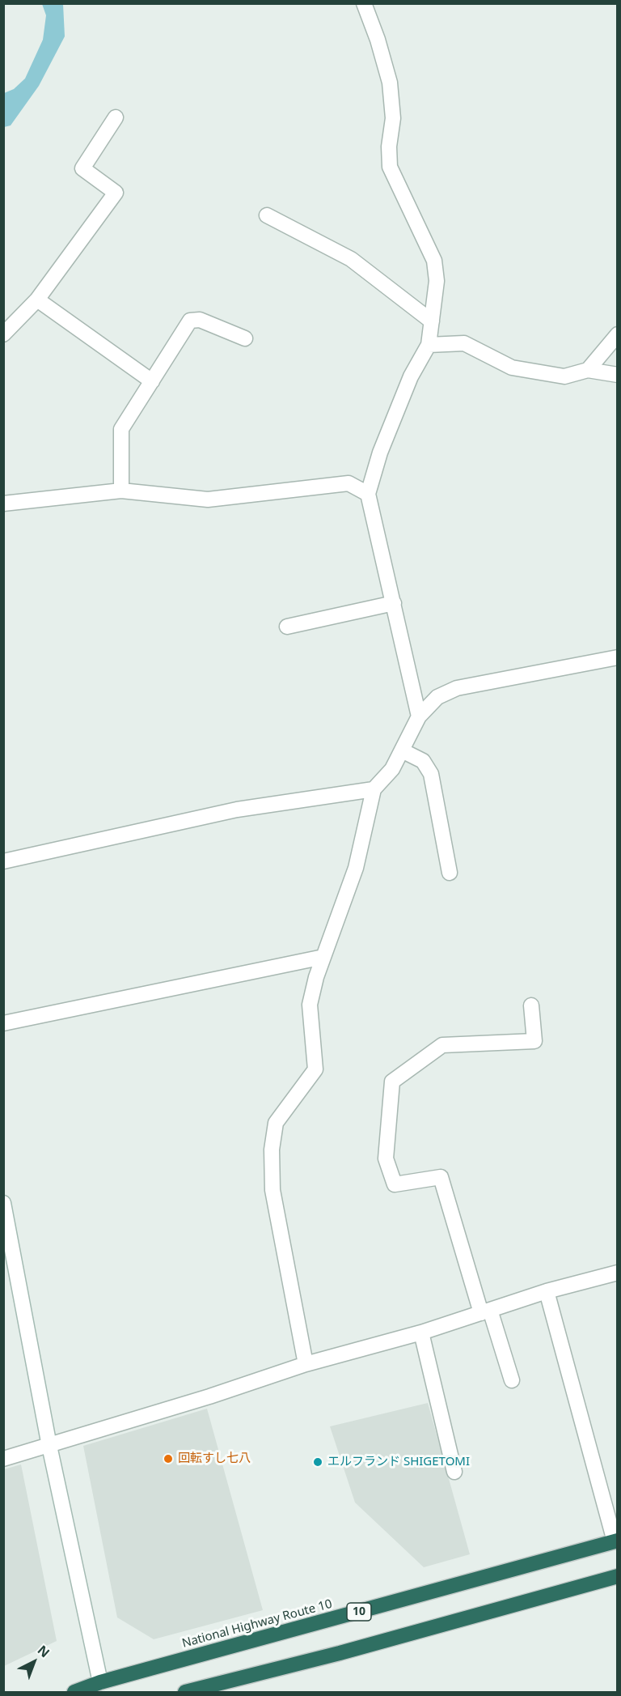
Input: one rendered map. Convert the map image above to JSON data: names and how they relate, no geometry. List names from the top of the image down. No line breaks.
{"streets":{"highway":["10","National Highway Route 10"]},"places":["回転すし七八","エルフランド SHIGETOMI"],"north":"top right"}
